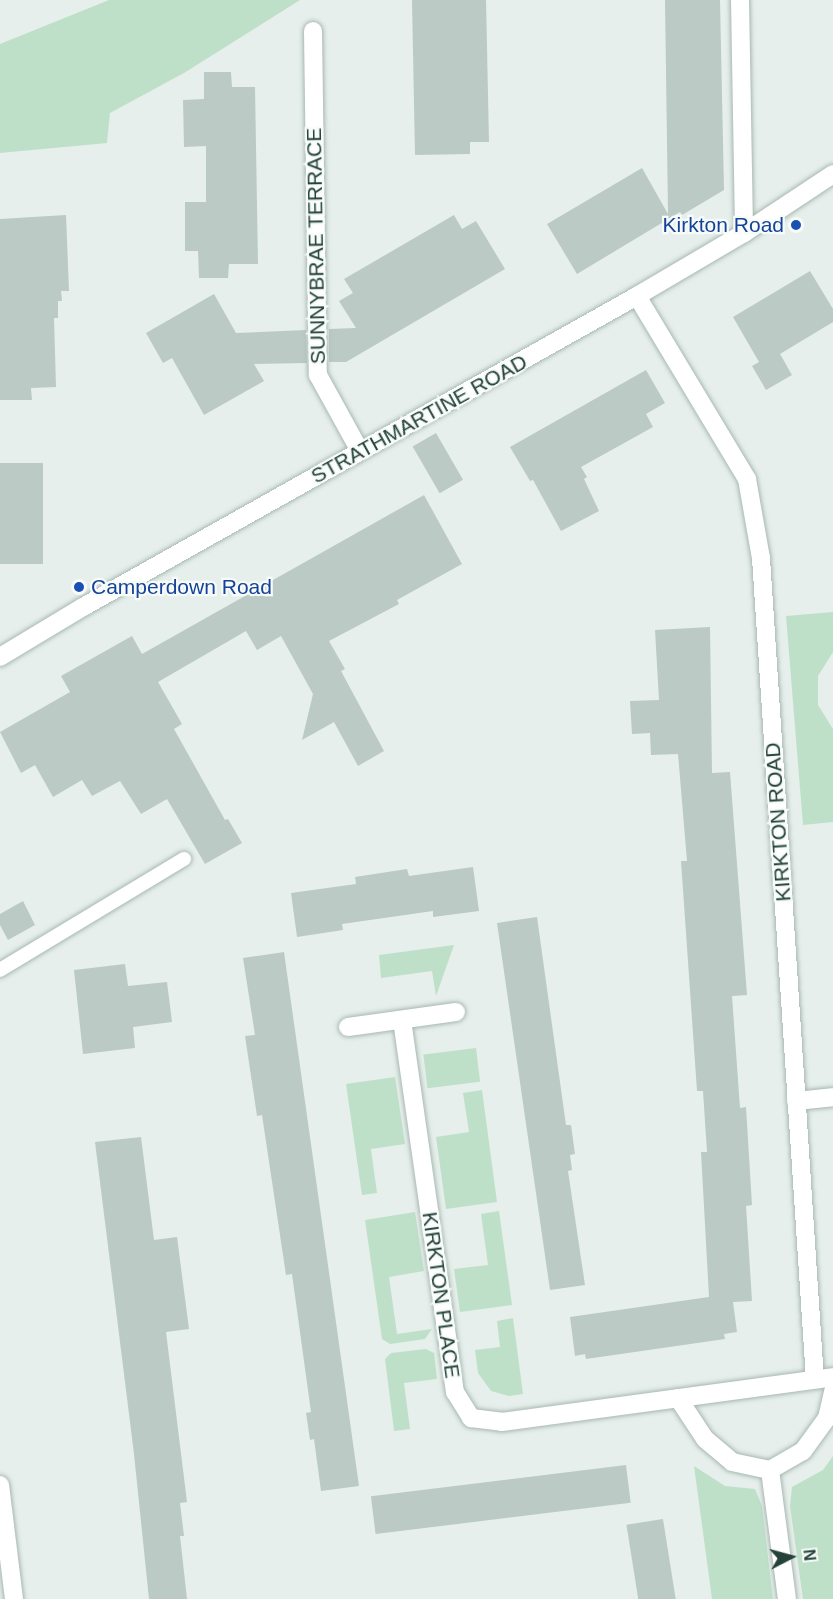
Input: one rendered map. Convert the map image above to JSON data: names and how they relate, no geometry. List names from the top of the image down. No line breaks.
{"streets":{"street":["SUNNYBRAE TERRACE","STRATHMARTINE ROAD","KIRKTON ROAD","KIRKTON PLACE"]},"crossings":[["SUNNYBRAE TERRACE","STRATHMARTINE ROAD"],["STRATHMARTINE ROAD","KIRKTON ROAD"],["KIRKTON ROAD","KIRKTON PLACE"]],"places":["Kirkton Road","Camperdown Road"],"north":"right"}
